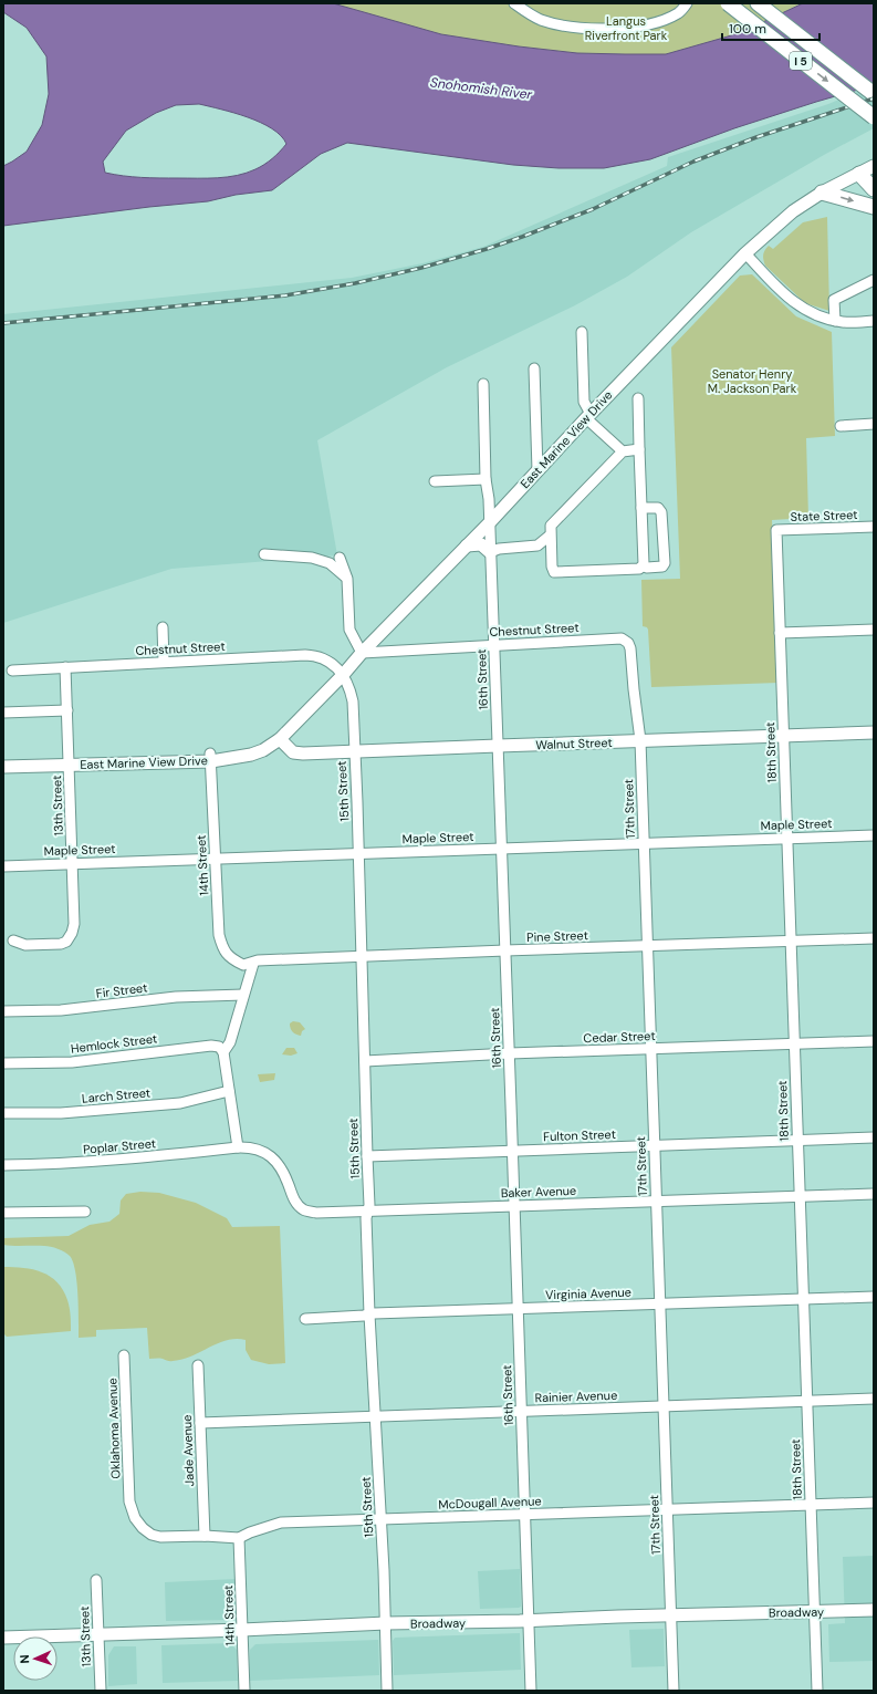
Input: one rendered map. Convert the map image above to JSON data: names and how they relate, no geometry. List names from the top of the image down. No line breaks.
{"streets":{"highway":["I 5"],"main road":["East Marine View Drive","Walnut Street","Broadway"],"street":["State Street","Chestnut Street","16th Street","18th Street","15th Street","13th Street","17th Street","Maple Street","14th Street","Pine Street","Fir Street","Cedar Street","Hemlock Street","Larch Street","Fulton Street","Poplar Street","Baker Avenue","Virginia Avenue","Rainier Avenue","Oklahoma Avenue","Jade Avenue","McDougall Avenue"]},"crossings":[["East Marine View Drive","Chestnut Street"],["East Marine View Drive","16th Street"],["East Marine View Drive","Walnut Street"],["East Marine View Drive","15th Street"],["East Marine View Drive","13th Street"],["East Marine View Drive","14th Street"],["State Street","18th Street"],["Chestnut Street","16th Street"],["Chestnut Street","15th Street"],["Chestnut Street","13th Street"],["Chestnut Street","17th Street"],["16th Street","Walnut Street"],["16th Street","Maple Street"],["16th Street","Pine Street"],["16th Street","Cedar Street"],["16th Street","Fulton Street"],["16th Street","Baker Avenue"],["16th Street","Virginia Avenue"],["16th Street","Rainier Avenue"],["16th Street","McDougall Avenue"],["16th Street","Broadway"],["Walnut Street","18th Street"],["Walnut Street","15th Street"],["Walnut Street","17th Street"],["18th Street","Maple Street"],["18th Street","Pine Street"],["18th Street","Cedar Street"],["18th Street","Fulton Street"],["18th Street","Baker Avenue"],["18th Street","Virginia Avenue"],["18th Street","Rainier Avenue"],["18th Street","McDougall Avenue"],["18th Street","Broadway"],["15th Street","Maple Street"],["15th Street","Pine Street"],["15th Street","Cedar Street"],["15th Street","Fulton Street"],["15th Street","Baker Avenue"],["15th Street","Virginia Avenue"],["15th Street","Rainier Avenue"],["15th Street","McDougall Avenue"],["15th Street","Broadway"],["13th Street","Maple Street"],["13th Street","Broadway"],["17th Street","Maple Street"],["17th Street","Pine Street"],["17th Street","Cedar Street"],["17th Street","Fulton Street"],["17th Street","Baker Avenue"],["17th Street","Virginia Avenue"],["17th Street","Rainier Avenue"],["17th Street","McDougall Avenue"],["17th Street","Broadway"],["Maple Street","14th Street"],["14th Street","Pine Street"],["14th Street","McDougall Avenue"],["14th Street","Broadway"],["Poplar Street","Baker Avenue"],["Rainier Avenue","Jade Avenue"],["Oklahoma Avenue","McDougall Avenue"],["Jade Avenue","McDougall Avenue"]],"water":["Snohomish River"],"parks":["Langus Riverfront Park","Senator Henry M. Jackson Park"],"scale_bar":"100 m","north":"left"}
